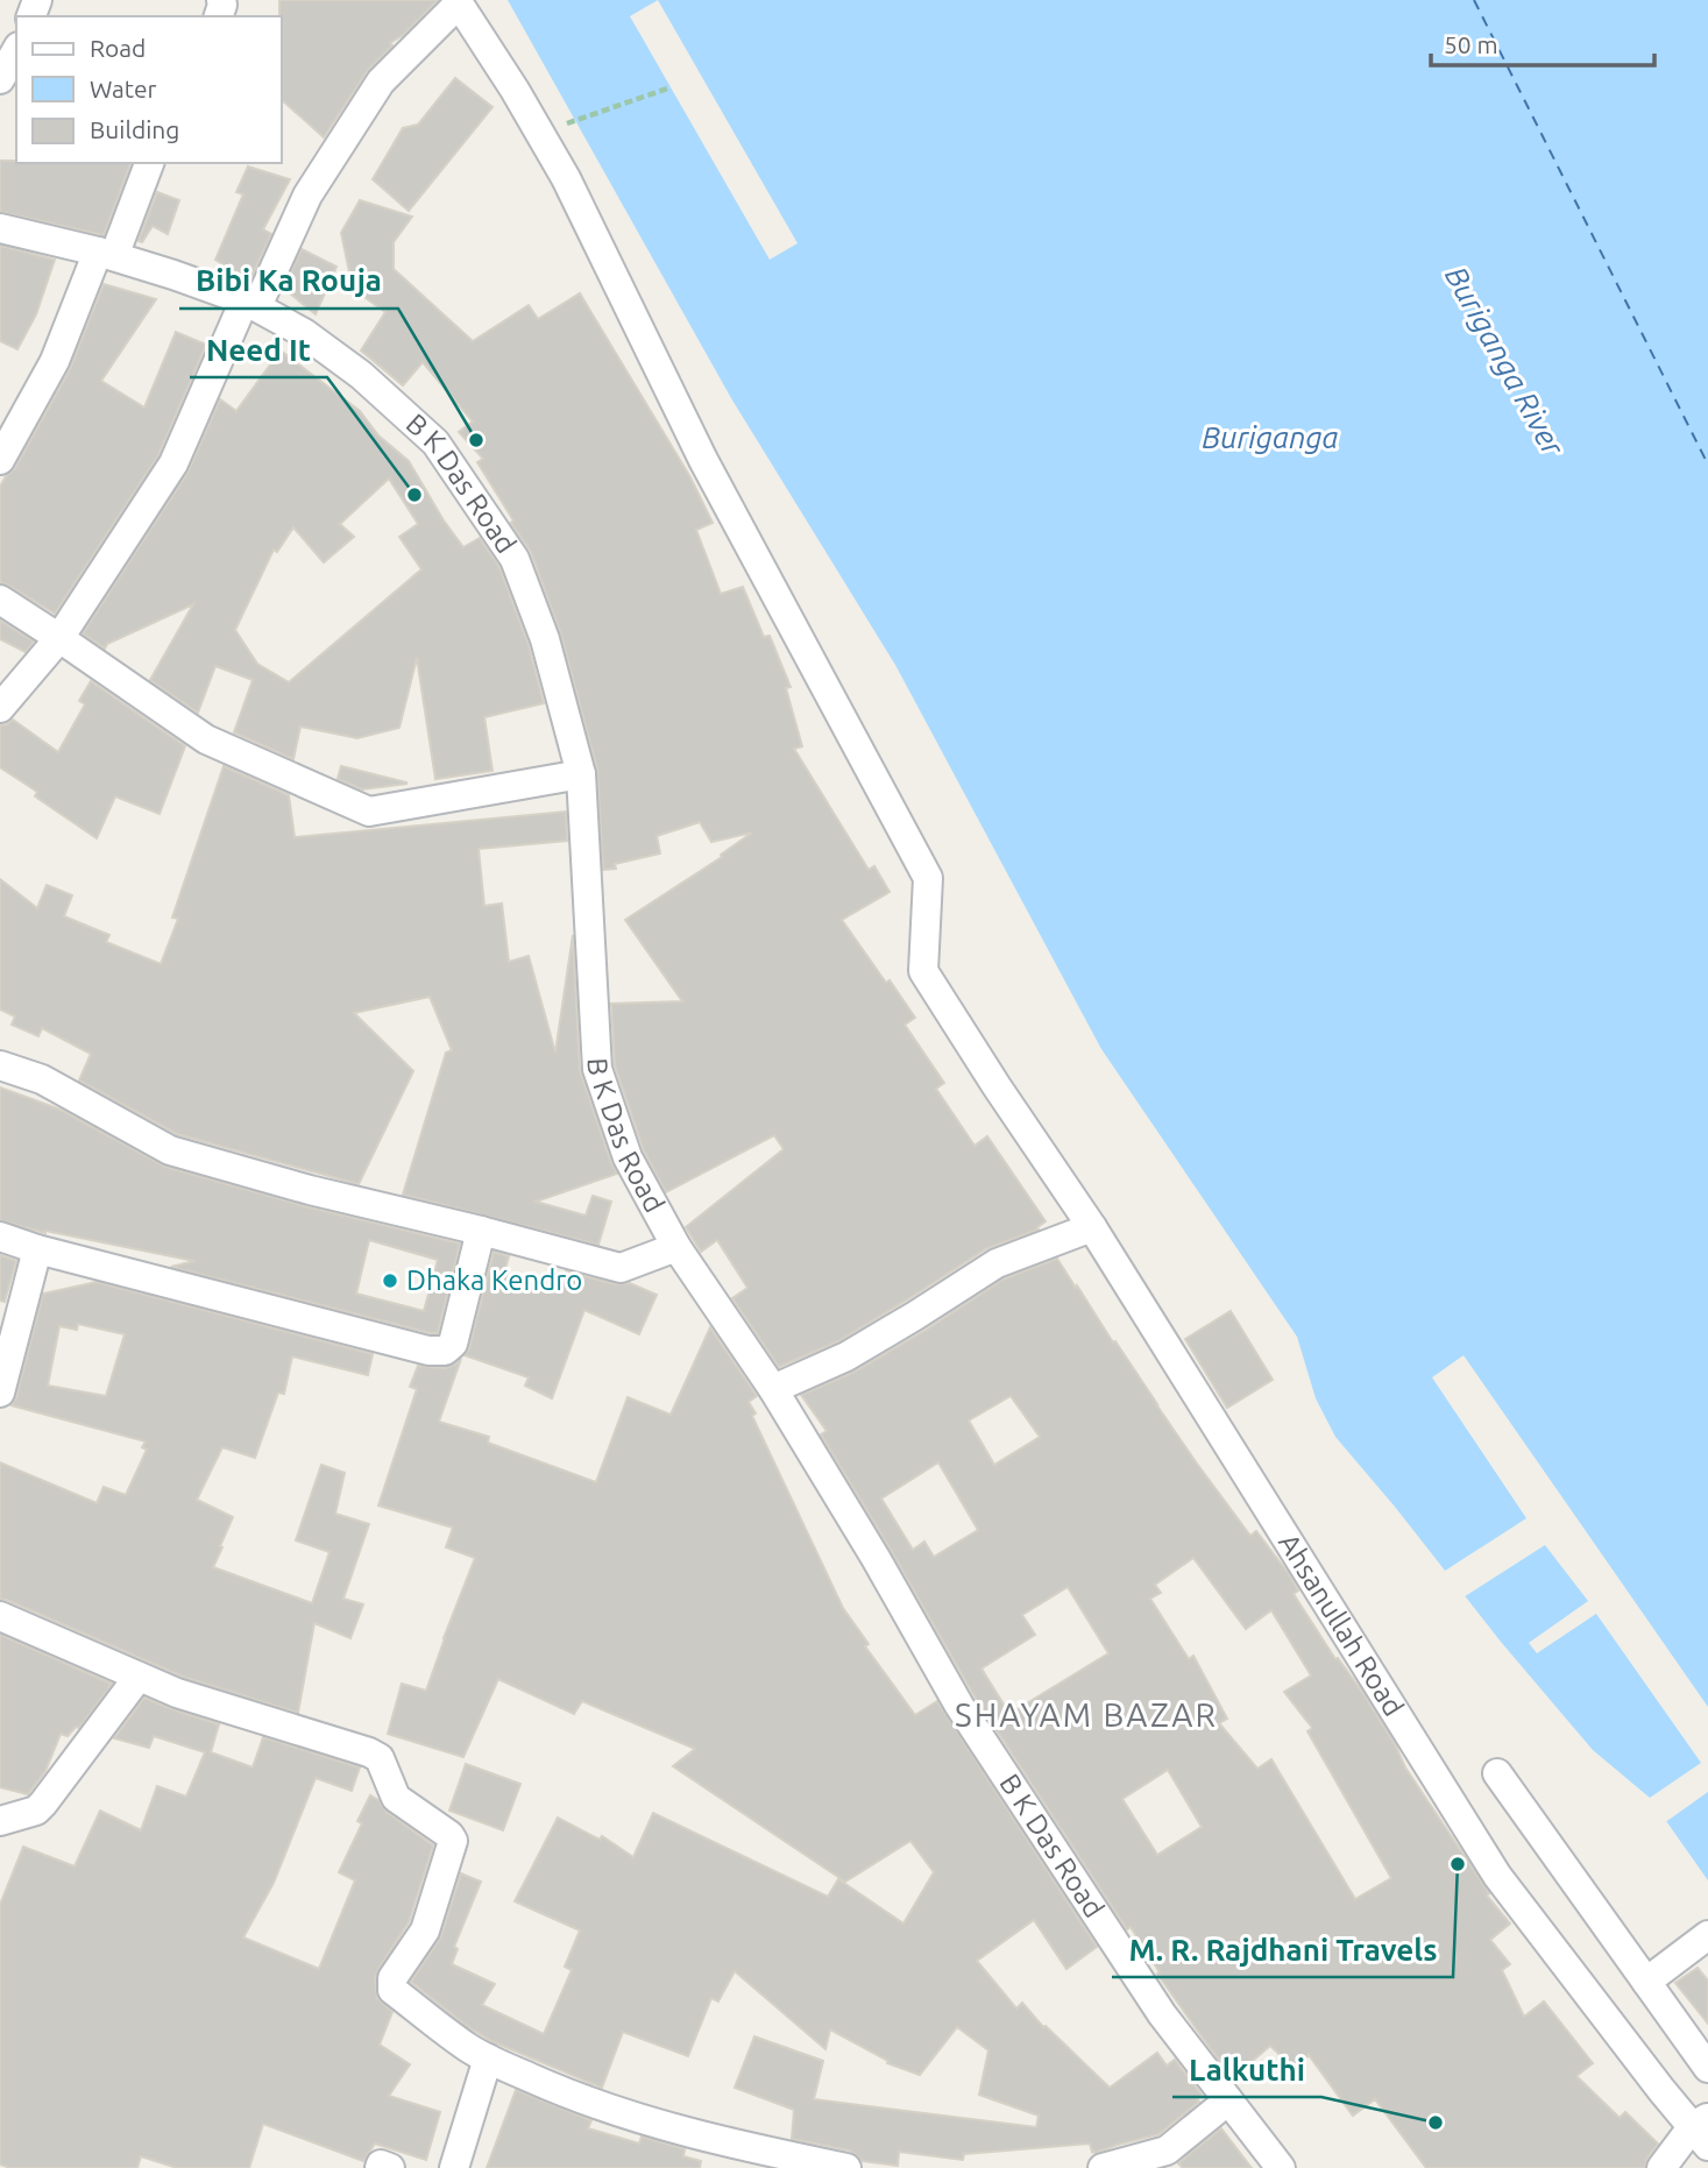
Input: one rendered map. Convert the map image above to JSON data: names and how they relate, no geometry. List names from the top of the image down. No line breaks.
{"streets":{"street":["B K Das Road","Ahsanullah Road"]},"districts":["SHAYAM BAZAR"],"water":["Buriganga River","Buriganga"],"places":["Bibi Ka Rouja","Need It","Dhaka Kendro","M. R. Rajdhani Travels","Lalkuthi"],"legend":["Road","Water","Building"],"scale_bar":"50 m"}
